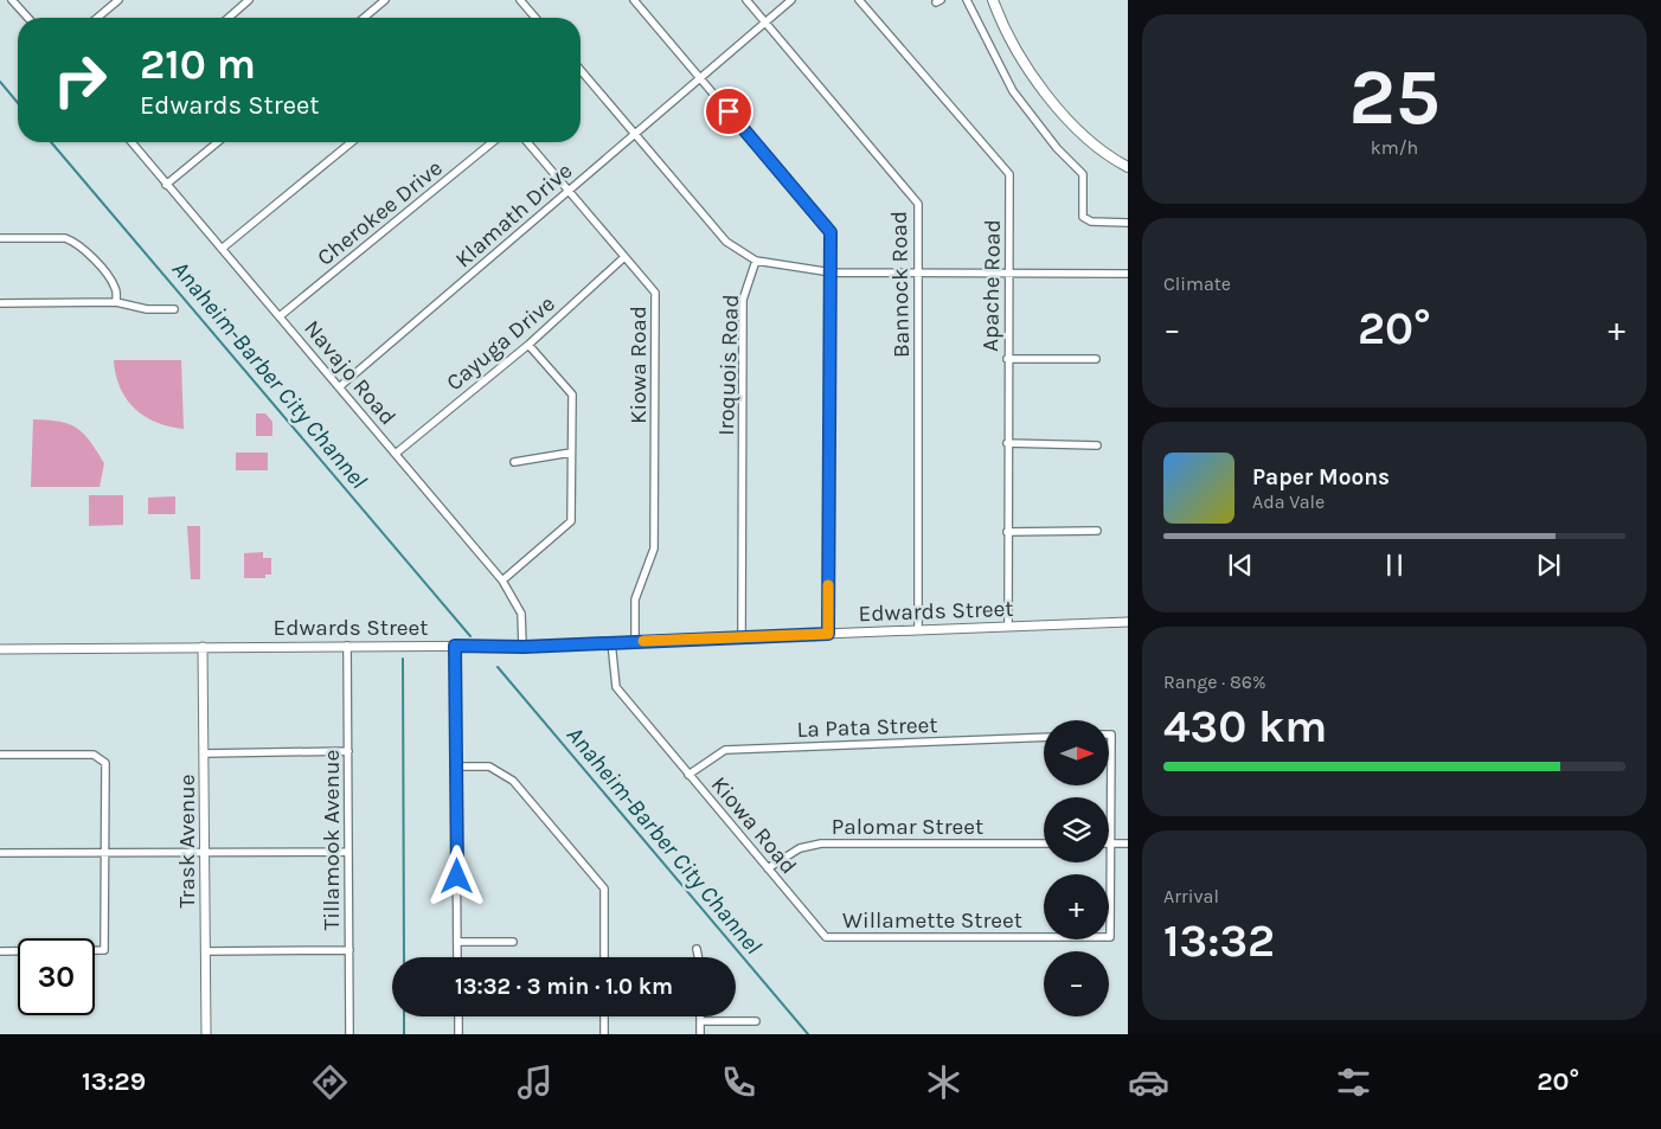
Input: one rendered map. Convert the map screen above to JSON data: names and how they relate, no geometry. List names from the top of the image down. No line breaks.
{"streets":{"street":["Cherokee Drive","Klamath Drive","Bannock Road","Apache Road","Cayuga Drive","Kiowa Road","Iroquois Road","Navajo Road","Edwards Street","La Pata Street","Palomar Street","Tillamook Avenue","Trask Avenue","Willamette Street"]},"crossings":[["Cherokee Drive","Navajo Road"],["Klamath Drive","Bannock Road"],["Klamath Drive","Kiowa Road"],["Klamath Drive","Navajo Road"],["Bannock Road","Edwards Street"],["Apache Road","Edwards Street"],["Cayuga Drive","Kiowa Road"],["Cayuga Drive","Navajo Road"],["Kiowa Road","Edwards Street"],["Kiowa Road","La Pata Street"],["Kiowa Road","Palomar Street"],["Kiowa Road","Willamette Street"],["Iroquois Road","Edwards Street"],["Navajo Road","Edwards Street"],["Edwards Street","Tillamook Avenue"],["Edwards Street","Trask Avenue"]],"water":["Anaheim-Barber City Channel"],"north":"right","page":{"tile":[["25","km/h"],"Climate",["Range · 86%","430 km"],["Arrival","13:32"]],"turn":["210 m","Edwards Street"],"heat":["−","20°","+"],"song":["Paper Moons","Ada Vale"],"map_buttons":["+","−"],"limit":"30","trip":"13:32 · 3 min · 1.0 km","tabs":["13:29","20°"]}}
